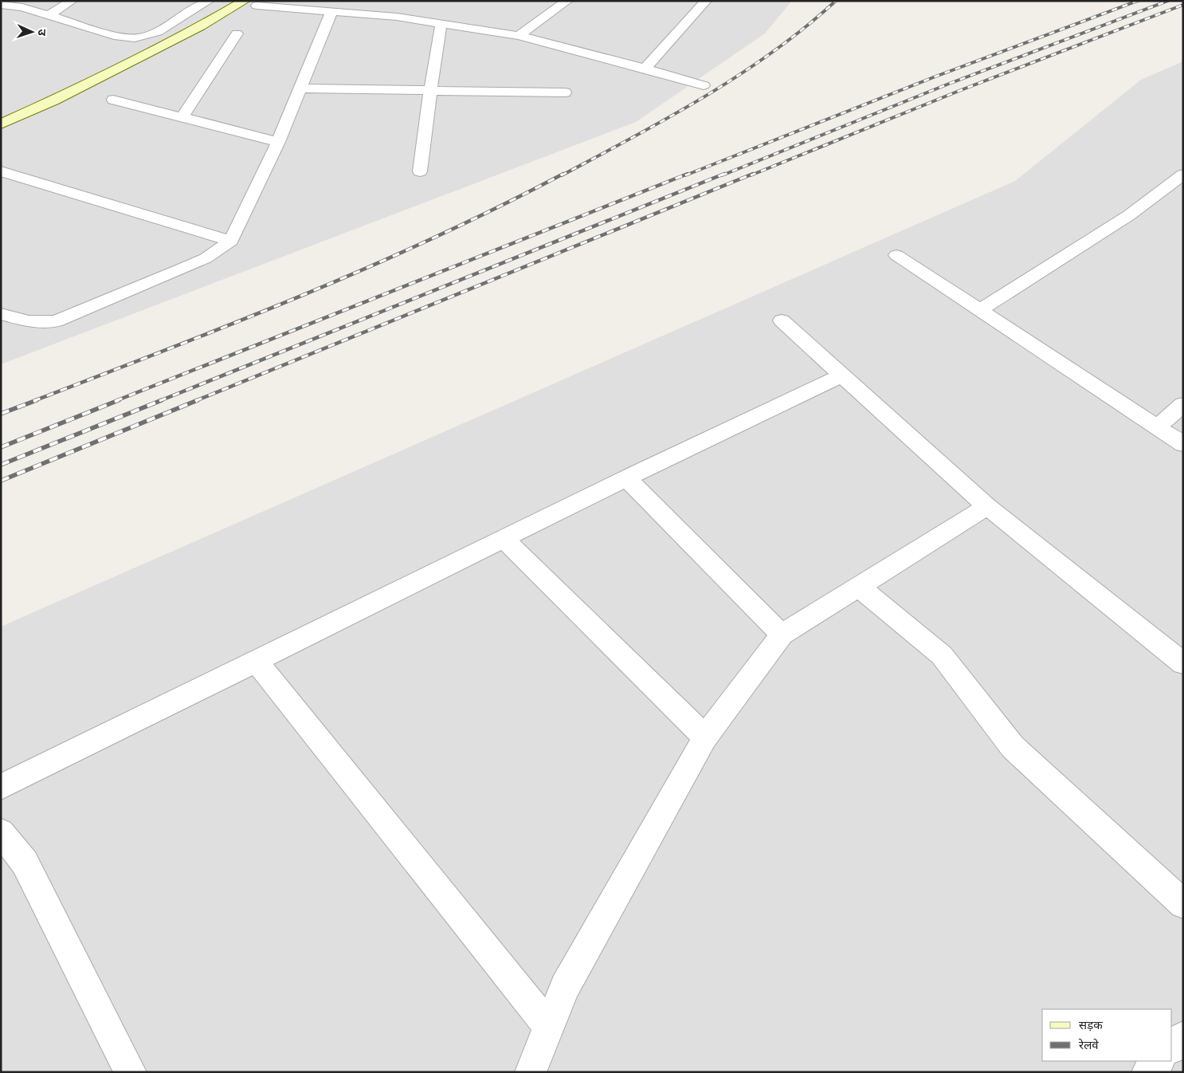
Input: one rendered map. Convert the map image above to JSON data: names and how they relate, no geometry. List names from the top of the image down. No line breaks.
{"legend":["सड़क","रेलवे"],"north":"right"}
